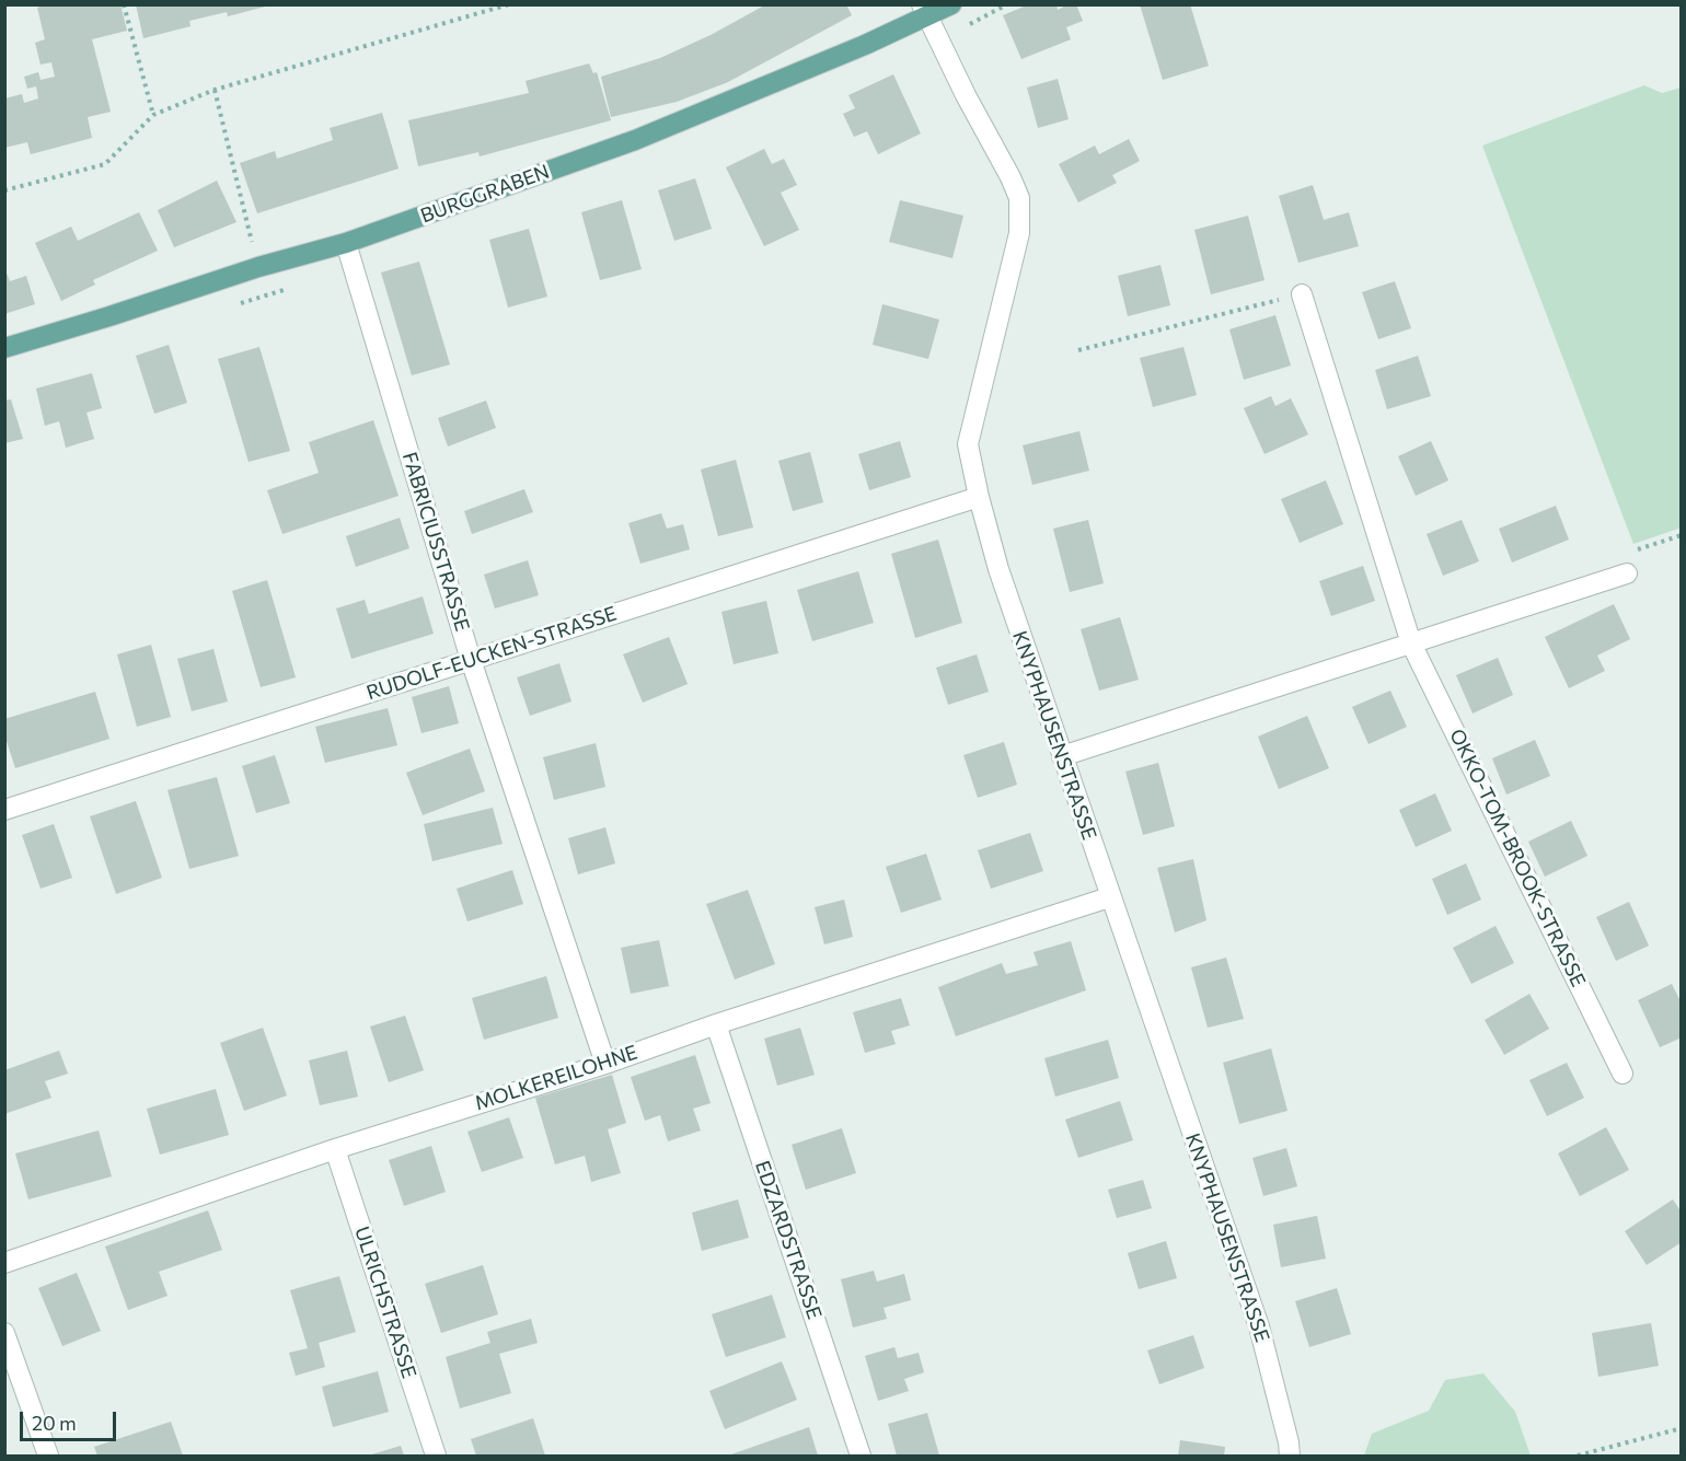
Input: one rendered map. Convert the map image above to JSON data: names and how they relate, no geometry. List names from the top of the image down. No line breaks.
{"streets":{"main road":["BURGGRABEN"],"street":["FABRICIUSSTRASSE","RUDOLF-EUCKEN-STRASSE","KNYPHAUSENSTRASSE","OKKO-TOM-BROOK-STRASSE","MOLKEREILOHNE","EDZARDSTRASSE","ULRICHSTRASSE"]},"crossings":[["BURGGRABEN","FABRICIUSSTRASSE"],["BURGGRABEN","KNYPHAUSENSTRASSE"],["FABRICIUSSTRASSE","RUDOLF-EUCKEN-STRASSE"],["FABRICIUSSTRASSE","MOLKEREILOHNE"],["RUDOLF-EUCKEN-STRASSE","KNYPHAUSENSTRASSE"],["KNYPHAUSENSTRASSE","MOLKEREILOHNE"],["MOLKEREILOHNE","EDZARDSTRASSE"],["MOLKEREILOHNE","ULRICHSTRASSE"]],"scale_bar":"20 m"}
